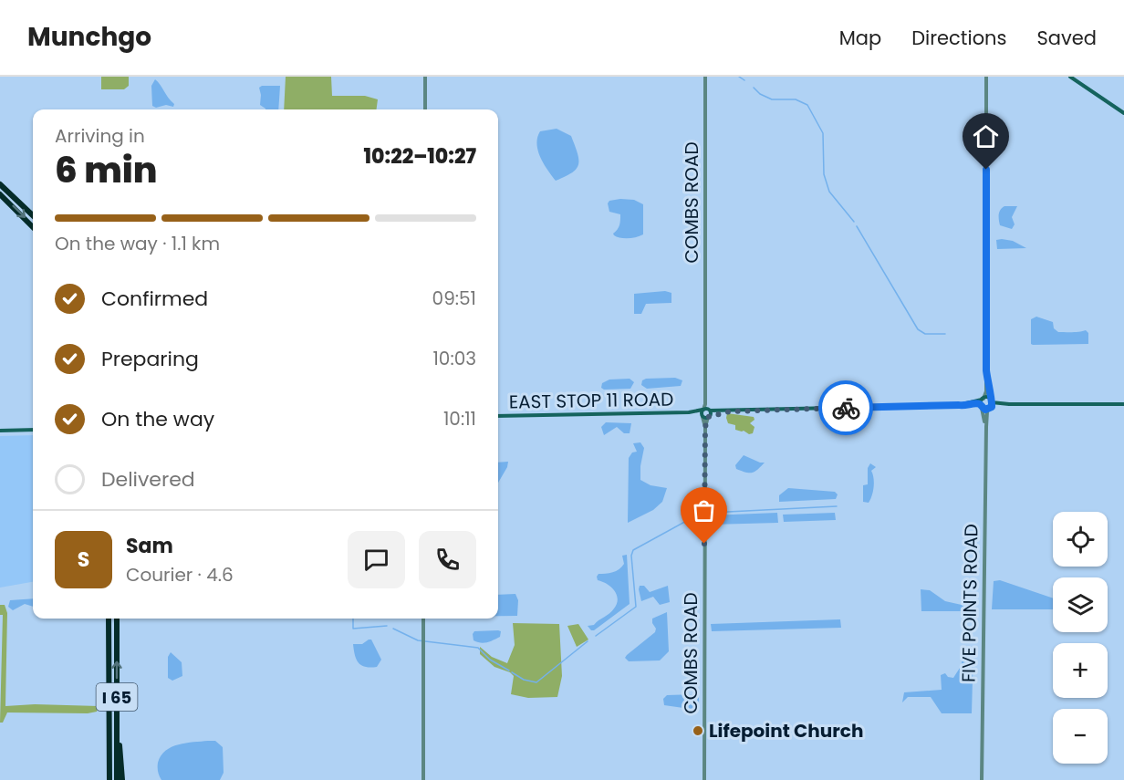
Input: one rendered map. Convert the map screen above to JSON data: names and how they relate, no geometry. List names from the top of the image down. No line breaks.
{"streets":{"highway":["I 65"],"main road":["EAST STOP 11 ROAD"],"street":["COMBS ROAD","FIVE POINTS ROAD"]},"crossings":[["COMBS ROAD","EAST STOP 11 ROAD"]],"places":["Lifepoint Church"],"page":{"header":"Munchgo","nav":["Map","Directions","Saved"],"heading":["6 min","Arriving in","10:22–10:27"],"panel":["Sam","Courier · 4.6"],"bar":"On the way · 1.1 km","list":[["Confirmed","09:51"],["Preparing","10:03"],["On the way","10:11"],"Delivered"],"map_buttons":["+","−"],"round":"S"}}
